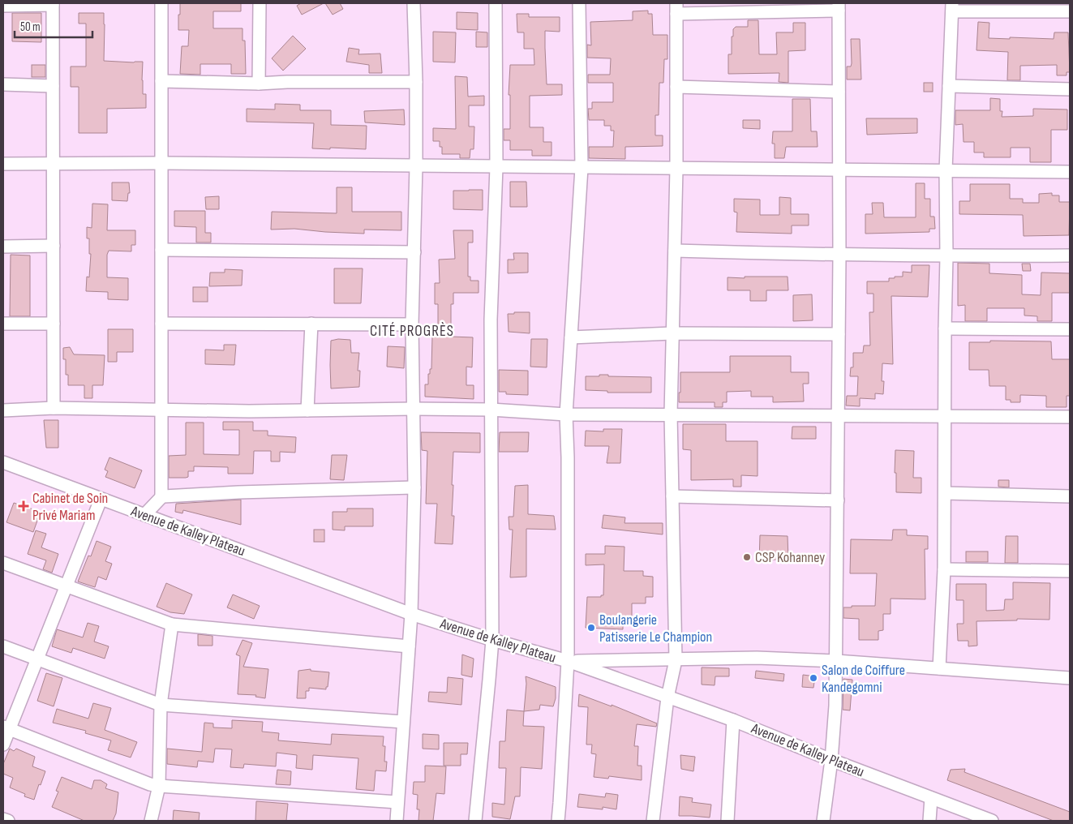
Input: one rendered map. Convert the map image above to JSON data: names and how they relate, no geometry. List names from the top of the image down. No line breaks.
{"streets":{"street":["Avenue de Kalley Plateau"]},"districts":["CITÉ PROGRÈS"],"places":{"health":["Cabinet de Soin Privé Mariam"],"other":["CSP Kohanney","Boulangerie Patisserie Le Champion","Salon de Coiffure Kandegomni"]},"scale_bar":"50 m"}
